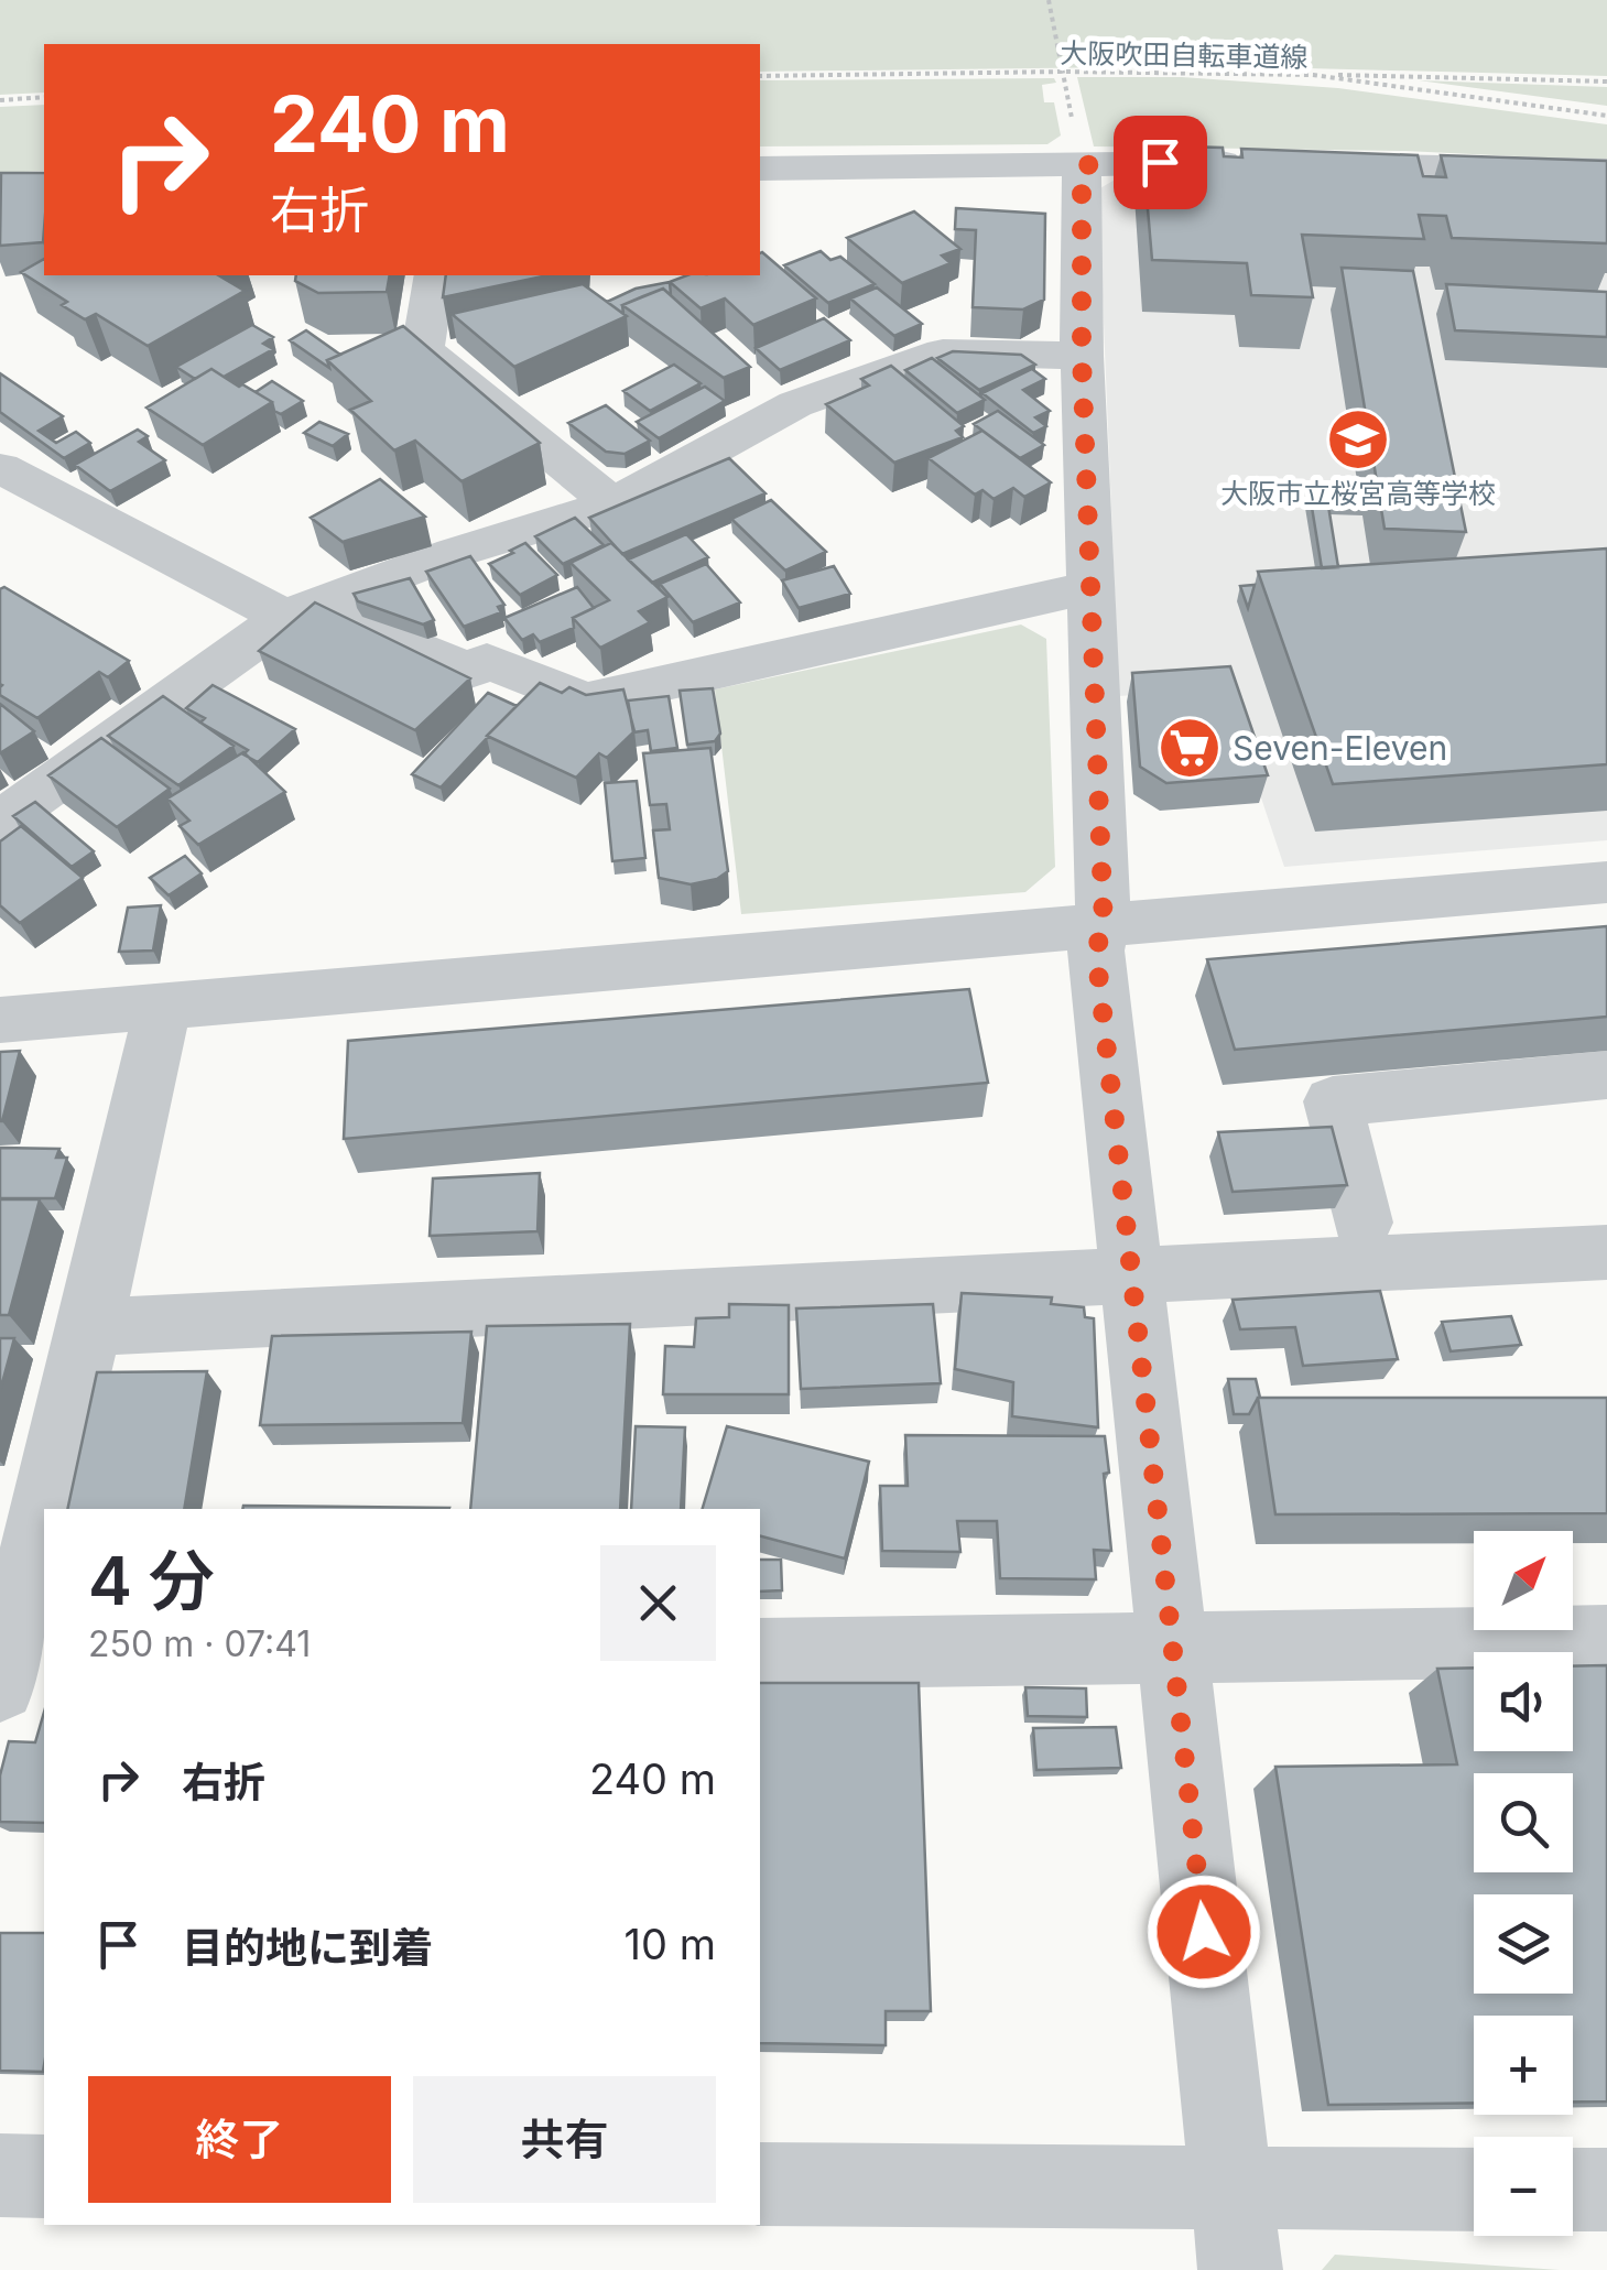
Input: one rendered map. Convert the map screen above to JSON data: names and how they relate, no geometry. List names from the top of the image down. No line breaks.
{"streets":{"path":["大阪吹田自転車道線"]},"places":{"school or university":["大阪市立桜宮高等学校"],"supermarket":["Seven-Eleven"]},"north":"top right","page":{"turn":["240 m","右折"],"heading":["4 分","250 m · 07:41"],"map_buttons":["+","−"],"list":[{"name":"右折","value":"240 m"},{"name":"目的地に到着","value":"10 m"}],"buttons":["終了","共有"]}}
